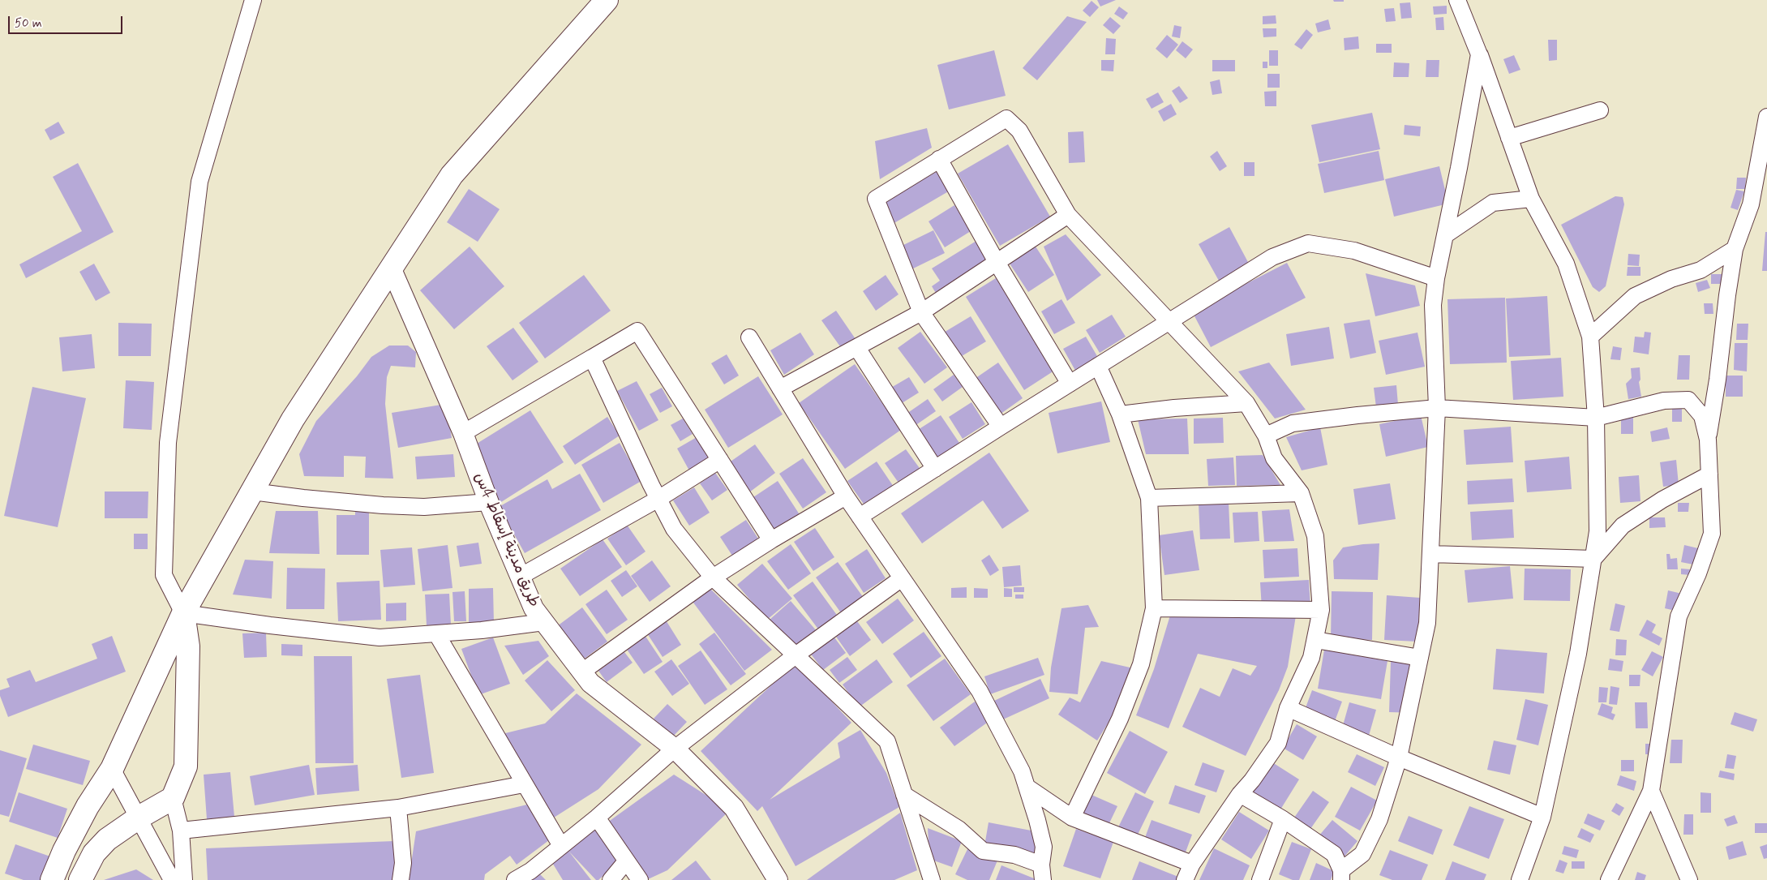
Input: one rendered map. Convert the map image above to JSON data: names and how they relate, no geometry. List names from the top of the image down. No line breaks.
{"streets":{"street":["طريق مدينة إسقاط 4س"]},"scale_bar":"50 m"}
